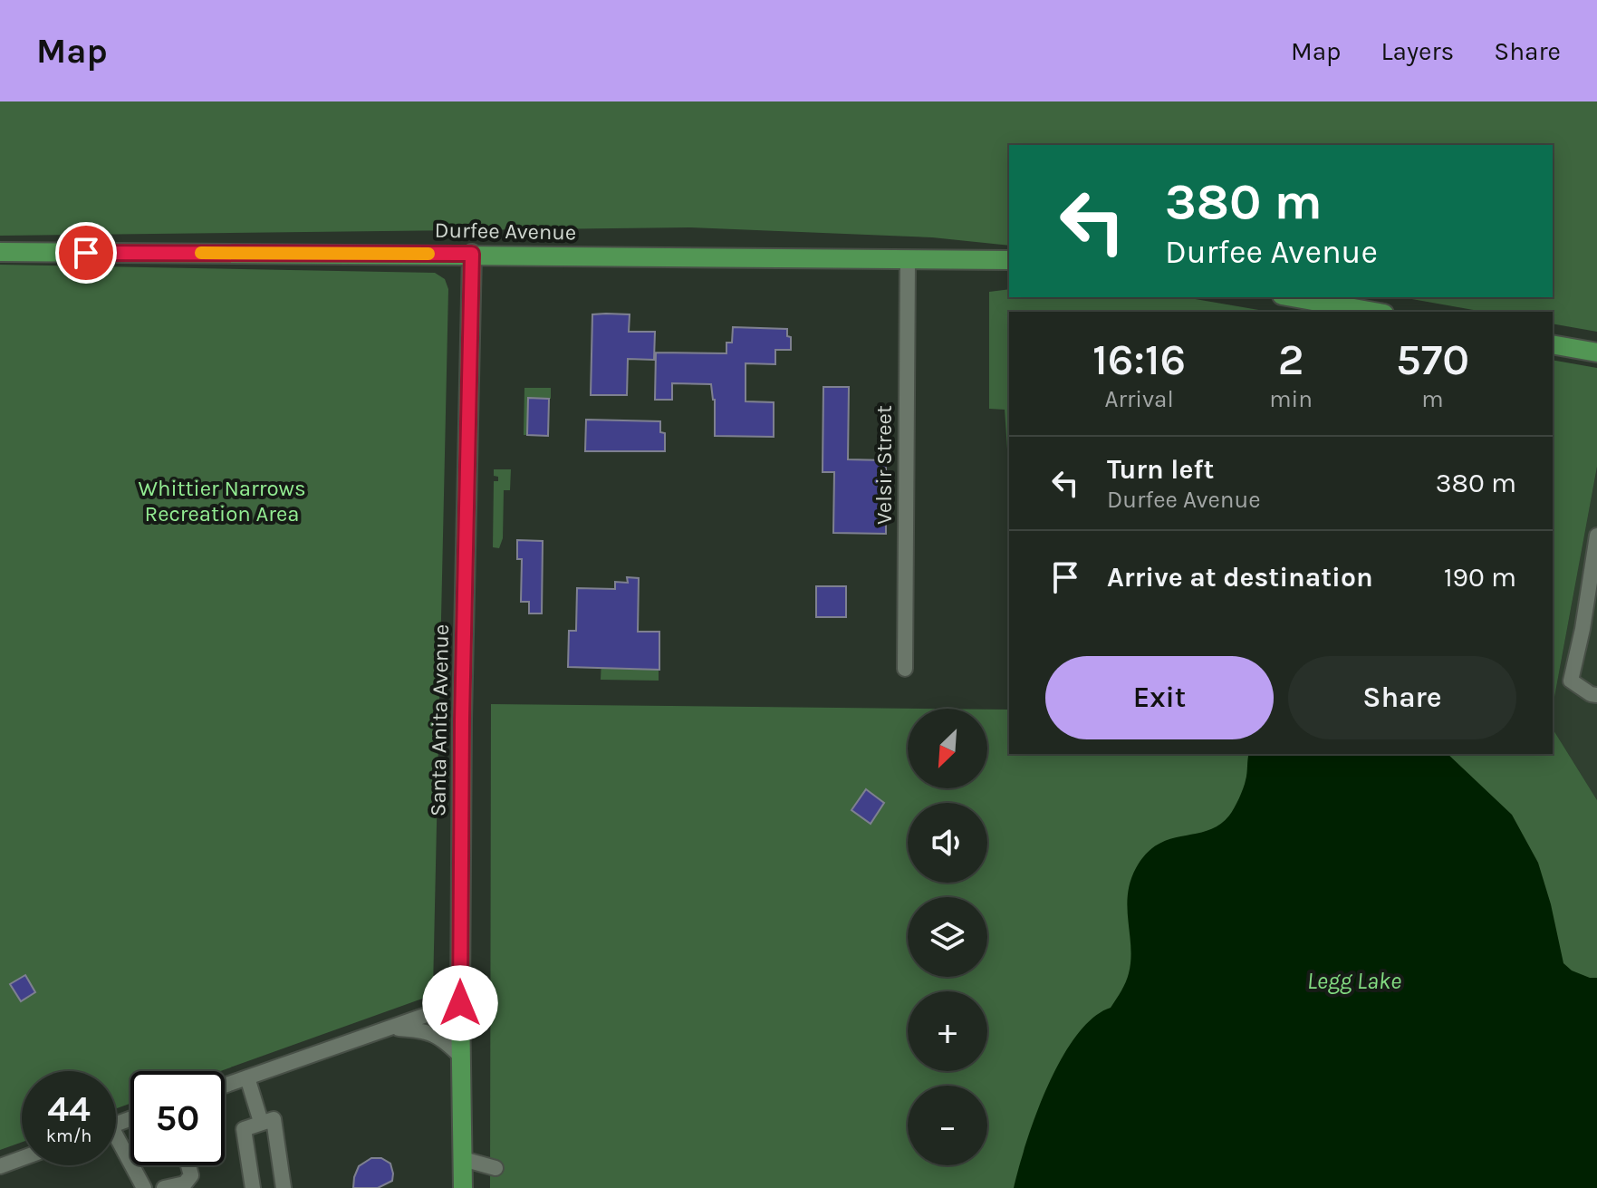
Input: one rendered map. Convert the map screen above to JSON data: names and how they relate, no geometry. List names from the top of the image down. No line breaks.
{"streets":{"main road":["Durfee Avenue","Santa Anita Avenue"],"street":["Velsir Street"]},"crossings":[["Durfee Avenue","Velsir Street"],["Durfee Avenue","Santa Anita Avenue"]],"water":["Legg Lake"],"parks":["Whittier Narrows Recreation Area"],"north":"bottom left","page":{"header":"Map","nav":["Map","Layers","Share"],"turn":["380 m","Durfee Avenue"],"eta":["16:16","Arrival","2","min","570","m"],"list":[{"name":"Turn left","note":"Durfee Avenue","value":"380 m"},{"name":"Arrive at destination","value":"190 m"}],"buttons":["Exit","Share"],"map_buttons":["+","−"],"speed":"44 km/h","limit":"50"}}
